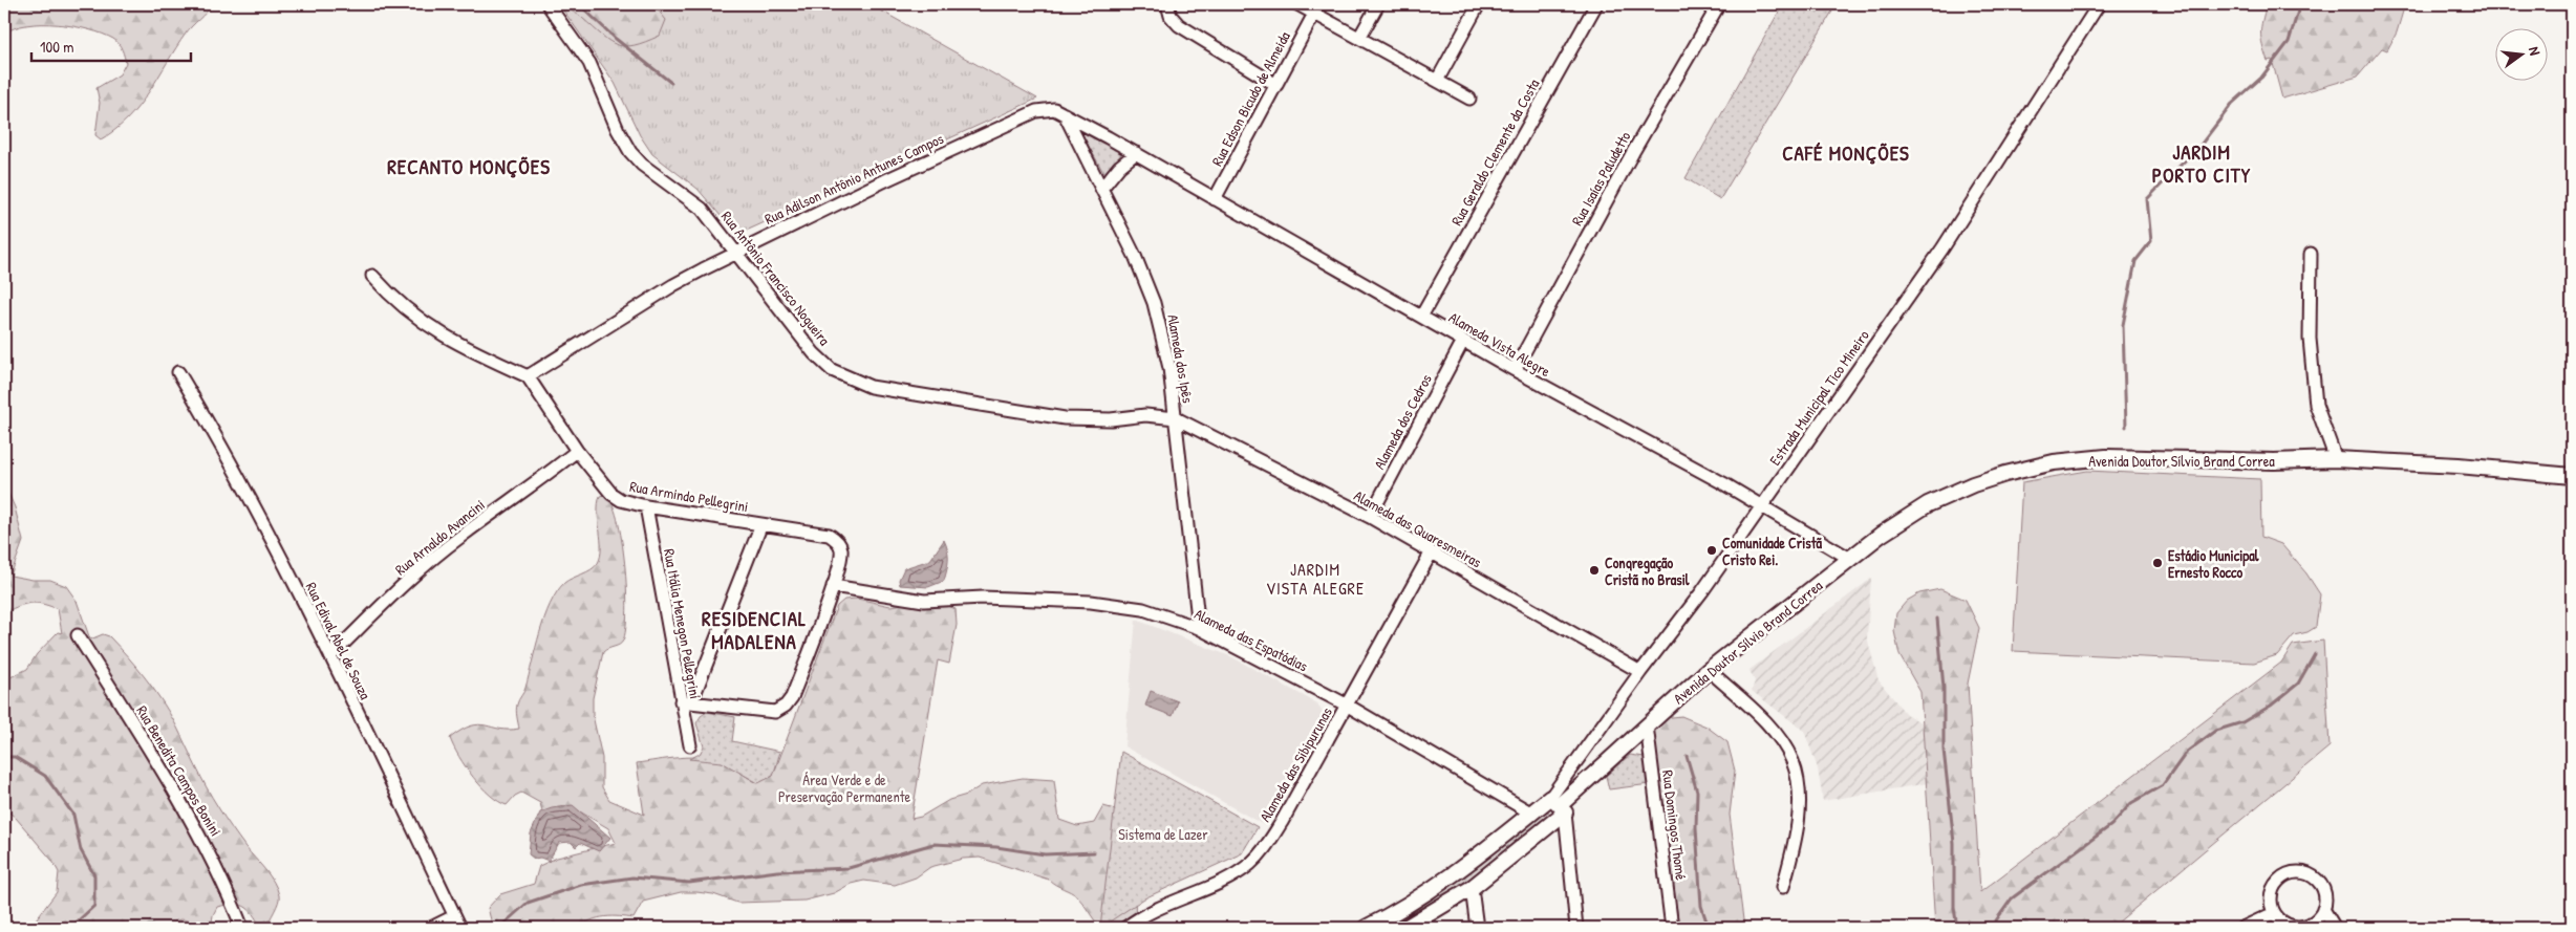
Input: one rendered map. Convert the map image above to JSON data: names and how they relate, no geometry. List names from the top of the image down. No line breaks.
{"streets":{"main road":["Avenida Doutor Sílvio Brand Correa"],"street":["Rua Edson Bicudo de Almeida","Rua Geraldo Clemente da Costa","Rua Adilson Antônio Antunes Campos","Rua Isaías Paludetto","Rua Antônio Francisco Nogueira","Alameda Vista Alegre","Alameda dos Ipês","Estrada Municipal Tico Mineiro","Alameda dos Cedros","Rua Armindo Pellegrini","Alameda das Quaresmeiras","Rua Arnaldo Avancini","Rua Itália Menegon Pellegrini","Alameda das Espatódias","Rua Edival Abel de Souza","Alameda das Sibipurunas","Rua Benedita Campos Bonini","Rua Domingos Thomé"]},"crossings":[["Rua Edson Bicudo de Almeida","Alameda Vista Alegre"],["Rua Geraldo Clemente da Costa","Alameda Vista Alegre"],["Rua Adilson Antônio Antunes Campos","Rua Antônio Francisco Nogueira"],["Rua Adilson Antônio Antunes Campos","Alameda Vista Alegre"],["Rua Adilson Antônio Antunes Campos","Alameda dos Ipês"],["Rua Adilson Antônio Antunes Campos","Rua Armindo Pellegrini"],["Rua Isaías Paludetto","Alameda Vista Alegre"],["Rua Antônio Francisco Nogueira","Alameda dos Ipês"],["Rua Antônio Francisco Nogueira","Alameda das Quaresmeiras"],["Alameda Vista Alegre","Alameda dos Ipês"],["Alameda Vista Alegre","Estrada Municipal Tico Mineiro"],["Alameda Vista Alegre","Alameda dos Cedros"],["Alameda Vista Alegre","Avenida Doutor Sílvio Brand Correa"],["Alameda dos Ipês","Alameda das Quaresmeiras"],["Alameda dos Ipês","Alameda das Espatódias"],["Estrada Municipal Tico Mineiro","Avenida Doutor Sílvio Brand Correa"],["Estrada Municipal Tico Mineiro","Alameda das Quaresmeiras"],["Alameda dos Cedros","Alameda das Quaresmeiras"],["Avenida Doutor Sílvio Brand Correa","Rua Domingos Thomé"],["Rua Armindo Pellegrini","Rua Arnaldo Avancini"],["Rua Armindo Pellegrini","Rua Itália Menegon Pellegrini"],["Rua Armindo Pellegrini","Alameda das Espatódias"],["Alameda das Quaresmeiras","Alameda das Sibipurunas"],["Rua Arnaldo Avancini","Rua Edival Abel de Souza"],["Alameda das Espatódias","Alameda das Sibipurunas"]],"districts":["JARDIM PORTO CITY","CAFÉ MONÇÕES","RECANTO MONÇÕES","JARDIM VISTA ALEGRE","RESIDENCIAL MADALENA"],"parks":["Área Verde e de Preservação Permanente","Sistema de Lazer"],"places":["Comunidade Cristã Cristo Rei.","Estádio Municipal Ernesto Rocco","Congregação Cristã no Brasil"],"scale_bar":"100 m","north":"right"}
